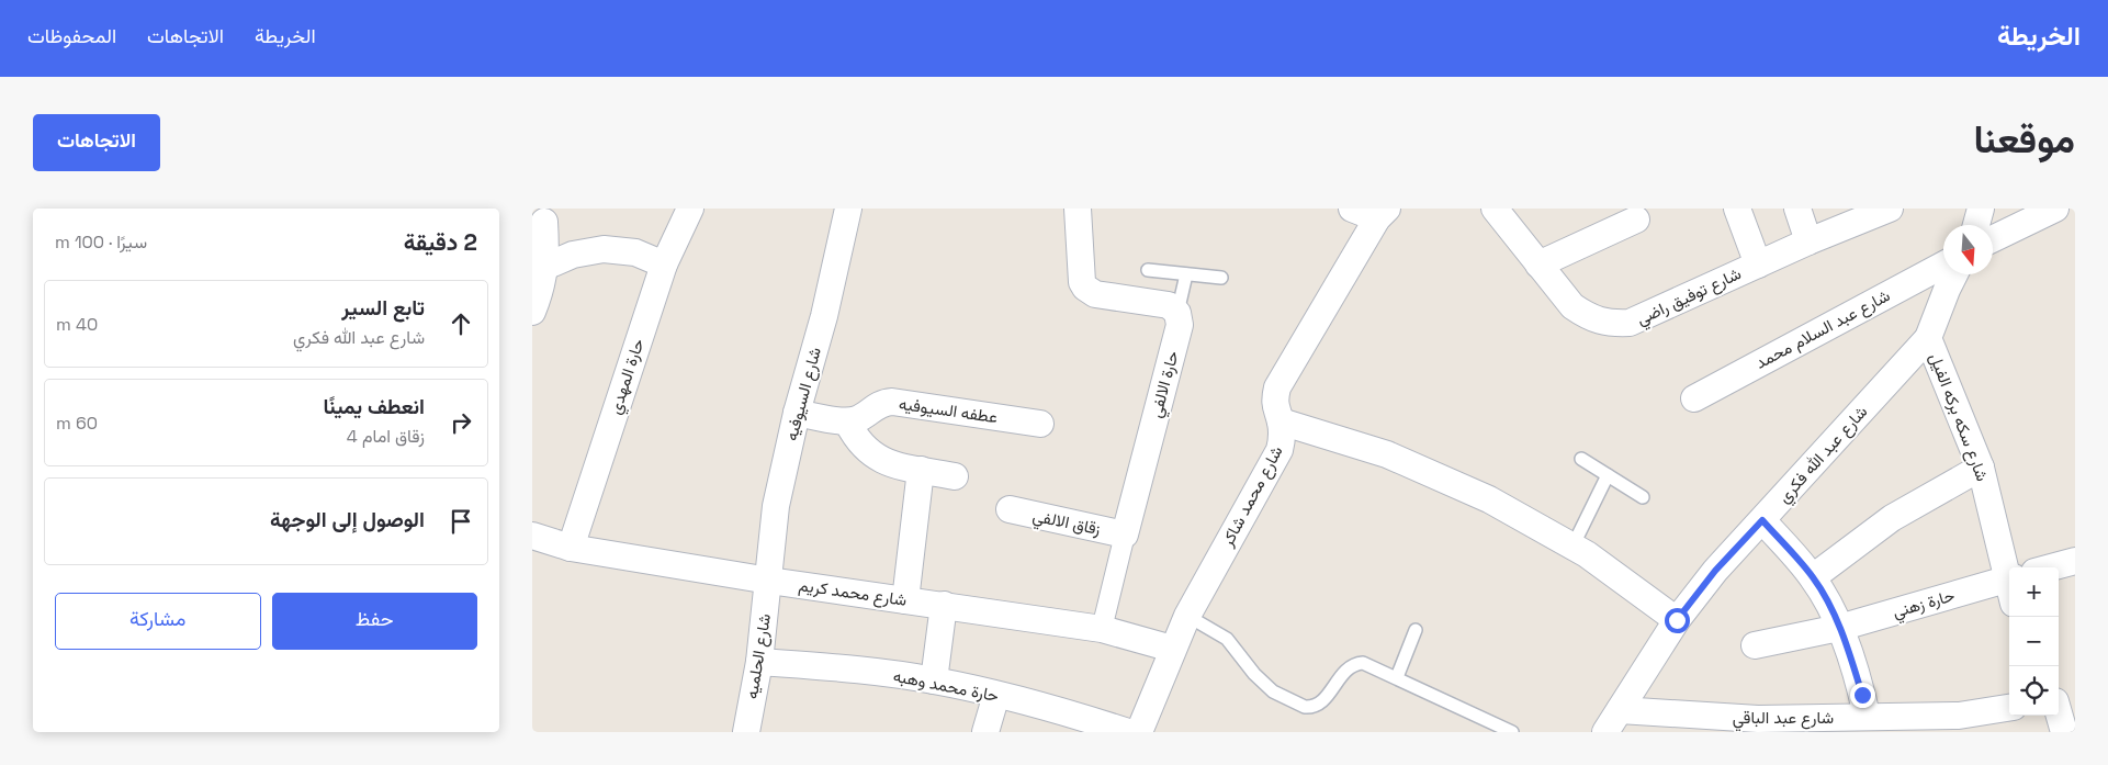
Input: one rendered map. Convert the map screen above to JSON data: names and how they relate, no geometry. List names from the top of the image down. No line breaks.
{"streets":{"street":["شارع توفيق راضي","شارع عبد السلام محمد","حارة المهدي","حارة الالفي","شارع السيوفيه","عطفه السيوفيه","شارع سكه بركه الفيل","شارع عبد الله فكري","شارع محمد شاكر","زقاق الالفي","شارع محمد كريم","حارة زهني","شارع الحلميه","حارة محمد وهبه","شارع عبد الباقي"]},"crossings":[["حارة المهدي","شارع محمد كريم"],["حارة الالفي","زقاق الالفي"],["حارة الالفي","شارع محمد كريم"],["شارع السيوفيه","شارع محمد كريم"],["شارع السيوفيه","شارع الحلميه"],["شارع سكه بركه الفيل","شارع عبد الله فكري"],["شارع عبد الله فكري","شارع عبد الباقي"],["شارع محمد شاكر","شارع محمد كريم"],["شارع محمد شاكر","حارة محمد وهبه"],["شارع محمد كريم","شارع الحلميه"],["شارع الحلميه","حارة محمد وهبه"]],"north":"bottom","page":{"header":"الخريطة","nav":["الخريطة","الاتجاهات","المحفوظات"],"title":"موقعنا","buttons":["الاتجاهات",["حفظ","مشاركة"]],"heading":["2 دقيقة","سيرًا · 100 m"],"list":[["تابع السير","شارع عبد الله فكري","40 m"],["انعطف يمينًا","زقاق امام 4","60 m"],"الوصول إلى الوجهة"],"map_buttons":["+","−"]}}
